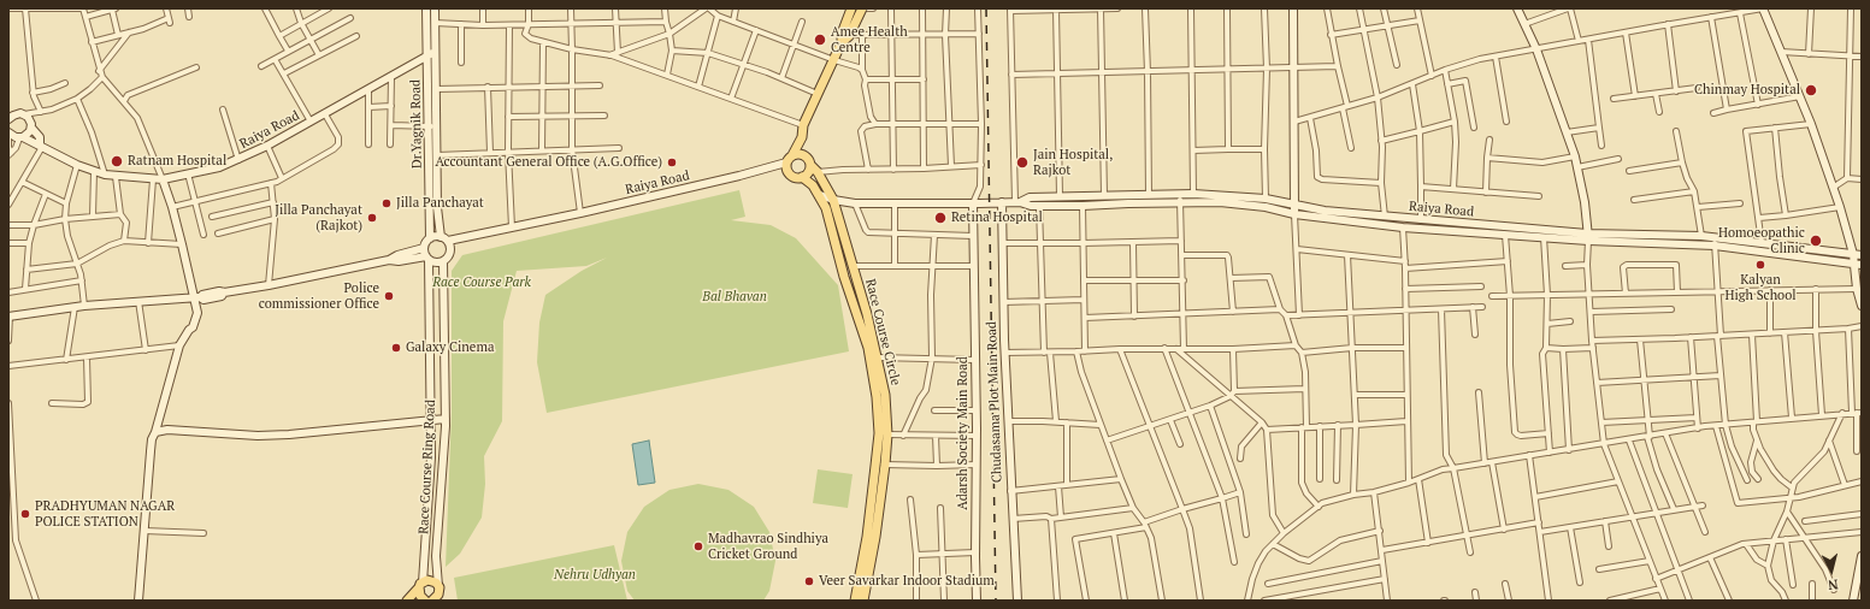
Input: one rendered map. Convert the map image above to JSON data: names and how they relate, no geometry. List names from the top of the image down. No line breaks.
{"streets":{"main road":["Race Course Circle"],"street":["Dr.Yagnik Road","Raiya Road","Chudasama Plot Main Road","Adarsh Society Main Road","Race Course Ring Road"]},"crossings":[["Dr.Yagnik Road","Raiya Road"],["Dr.Yagnik Road","Race Course Ring Road"],["Raiya Road","Race Course Circle"],["Raiya Road","Chudasama Plot Main Road"],["Raiya Road","Adarsh Society Main Road"],["Raiya Road","Race Course Ring Road"]],"parks":["Race Course Park","Bal Bhavan","Nehru Udhyan"],"places":["Amee Health Centre","Chinmay Hospital","Ratnam Hospital","Accountant General Office (A.G.Office)","Jain Hospital, Rajkot","Jilla Panchayat","Jilla Panchayat (Rajkot)","Retina Hospital","Homoeopathic Clinic","Kalyan High School","Police commissioner Office","Galaxy Cinema","PRADHYUMAN NAGAR POLICE STATION","Madhavrao Sindhiya Cricket Ground","Veer Savarkar Indoor Stadium"],"north":"bottom"}
